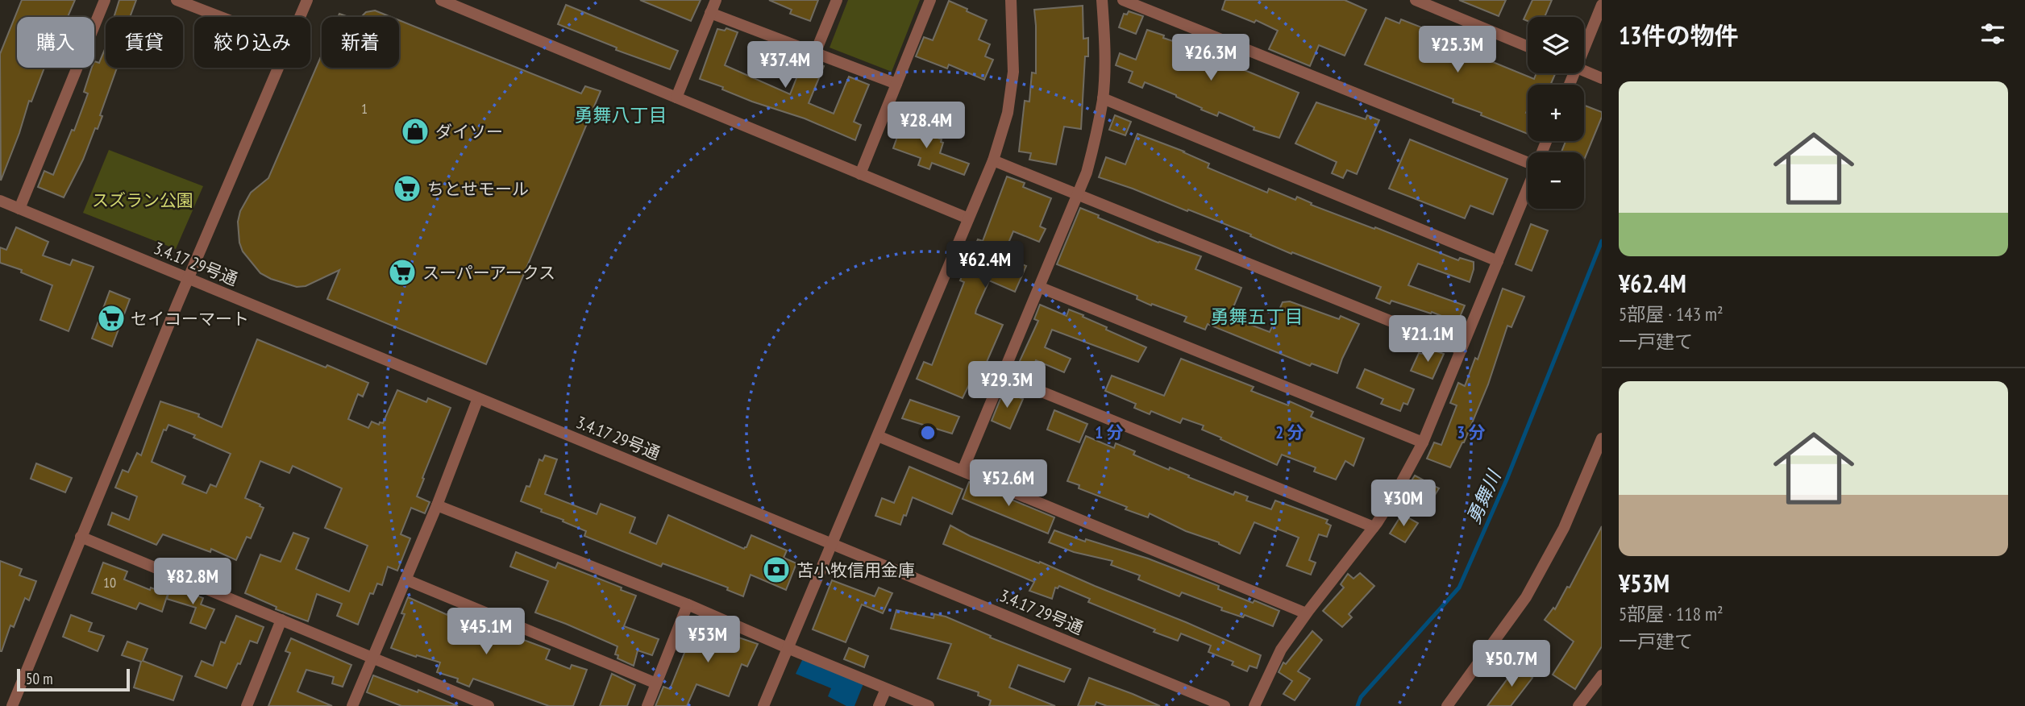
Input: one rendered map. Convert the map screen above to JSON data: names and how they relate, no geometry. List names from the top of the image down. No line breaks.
{"streets":{"street":["3.4.17 29号通"]},"districts":["勇舞八丁目","勇舞五丁目"],"water":["勇舞川"],"parks":["スズラン公園"],"places":{"shop":["ダイソー"],"supermarket":["ちとせモール","スーパーアークス","セイコーマート"],"bank":["苫小牧信用金庫"]},"house_numbers":["1","10"],"scale_bar":"50 m","page":{"heading":"13件の物件","map_buttons":["+","−"],"chip":["購入","賃貸","絞り込み","新着"],"price":["¥25.3M","¥26.3M","¥37.4M","¥28.4M","¥62.4M","¥21.1M","¥29.3M","¥52.6M","¥30M","¥82.8M","¥45.1M","¥53M","¥50.7M"],"list":[{"name":"¥62.4M","note":"5部屋 · 143 m² · 一戸建て"},{"name":"¥53M","note":"5部屋 · 118 m² · 一戸建て"}],"scale":"50 m"},"rings":["1 分","2 分","3 分"]}
